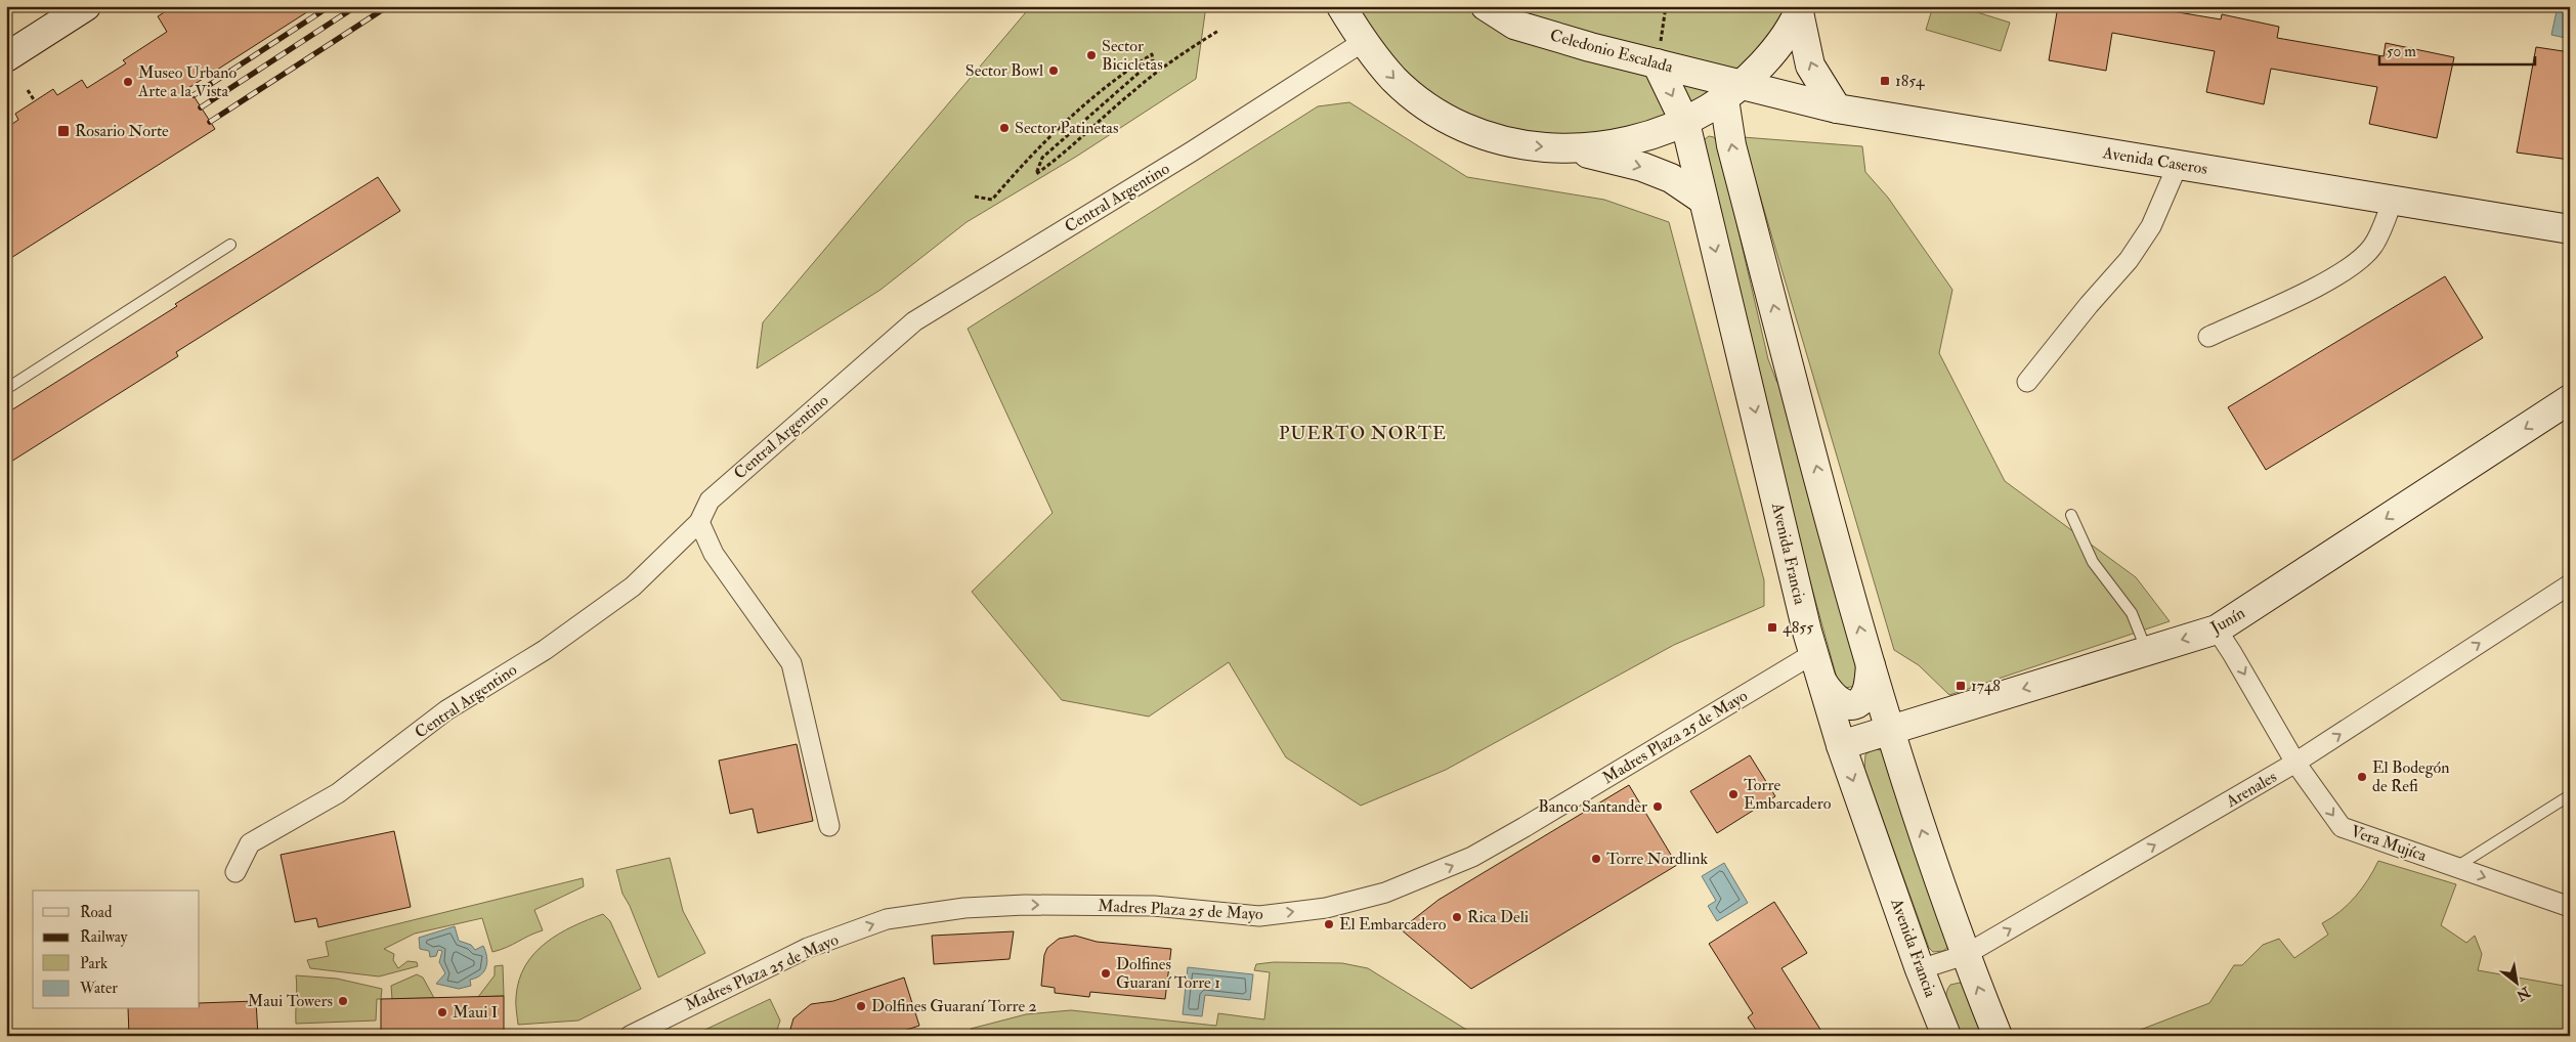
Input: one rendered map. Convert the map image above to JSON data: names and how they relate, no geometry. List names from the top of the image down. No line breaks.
{"streets":{"main road":["Celedonio Escalada","Avenida Caseros","Avenida Francia","Junín"],"street":["Central Argentino","Madres Plaza 25 de Mayo","Arenales","Vera Mujíca"]},"crossings":[["Celedonio Escalada","Avenida Caseros"],["Celedonio Escalada","Avenida Francia"],["Avenida Francia","Junín"],["Avenida Francia","Madres Plaza 25 de Mayo"],["Avenida Francia","Arenales"],["Junín","Vera Mujíca"],["Arenales","Vera Mujíca"]],"one_way":["Junín","Madres Plaza 25 de Mayo","Arenales","Vera Mujíca"],"districts":["PUERTO NORTE"],"places":{"other":["Sector Bicicletas","Sector Bowl","Museo Urbano Arte a la Vista","Sector Patinetas","El Bodegón de Refi","Torre Embarcadero","Banco Santander","Torre Nordlink","Rica Deli","El Embarcadero","Dolfines Guaraní Torre 1","Maui Towers","Dolfines Guaraní Torre 2","Maui I"],"transit":["1854","Rosario Norte","4855","1748"]},"legend":["Road","Railway","Park","Water"],"scale_bar":"50 m","north":"bottom right"}
